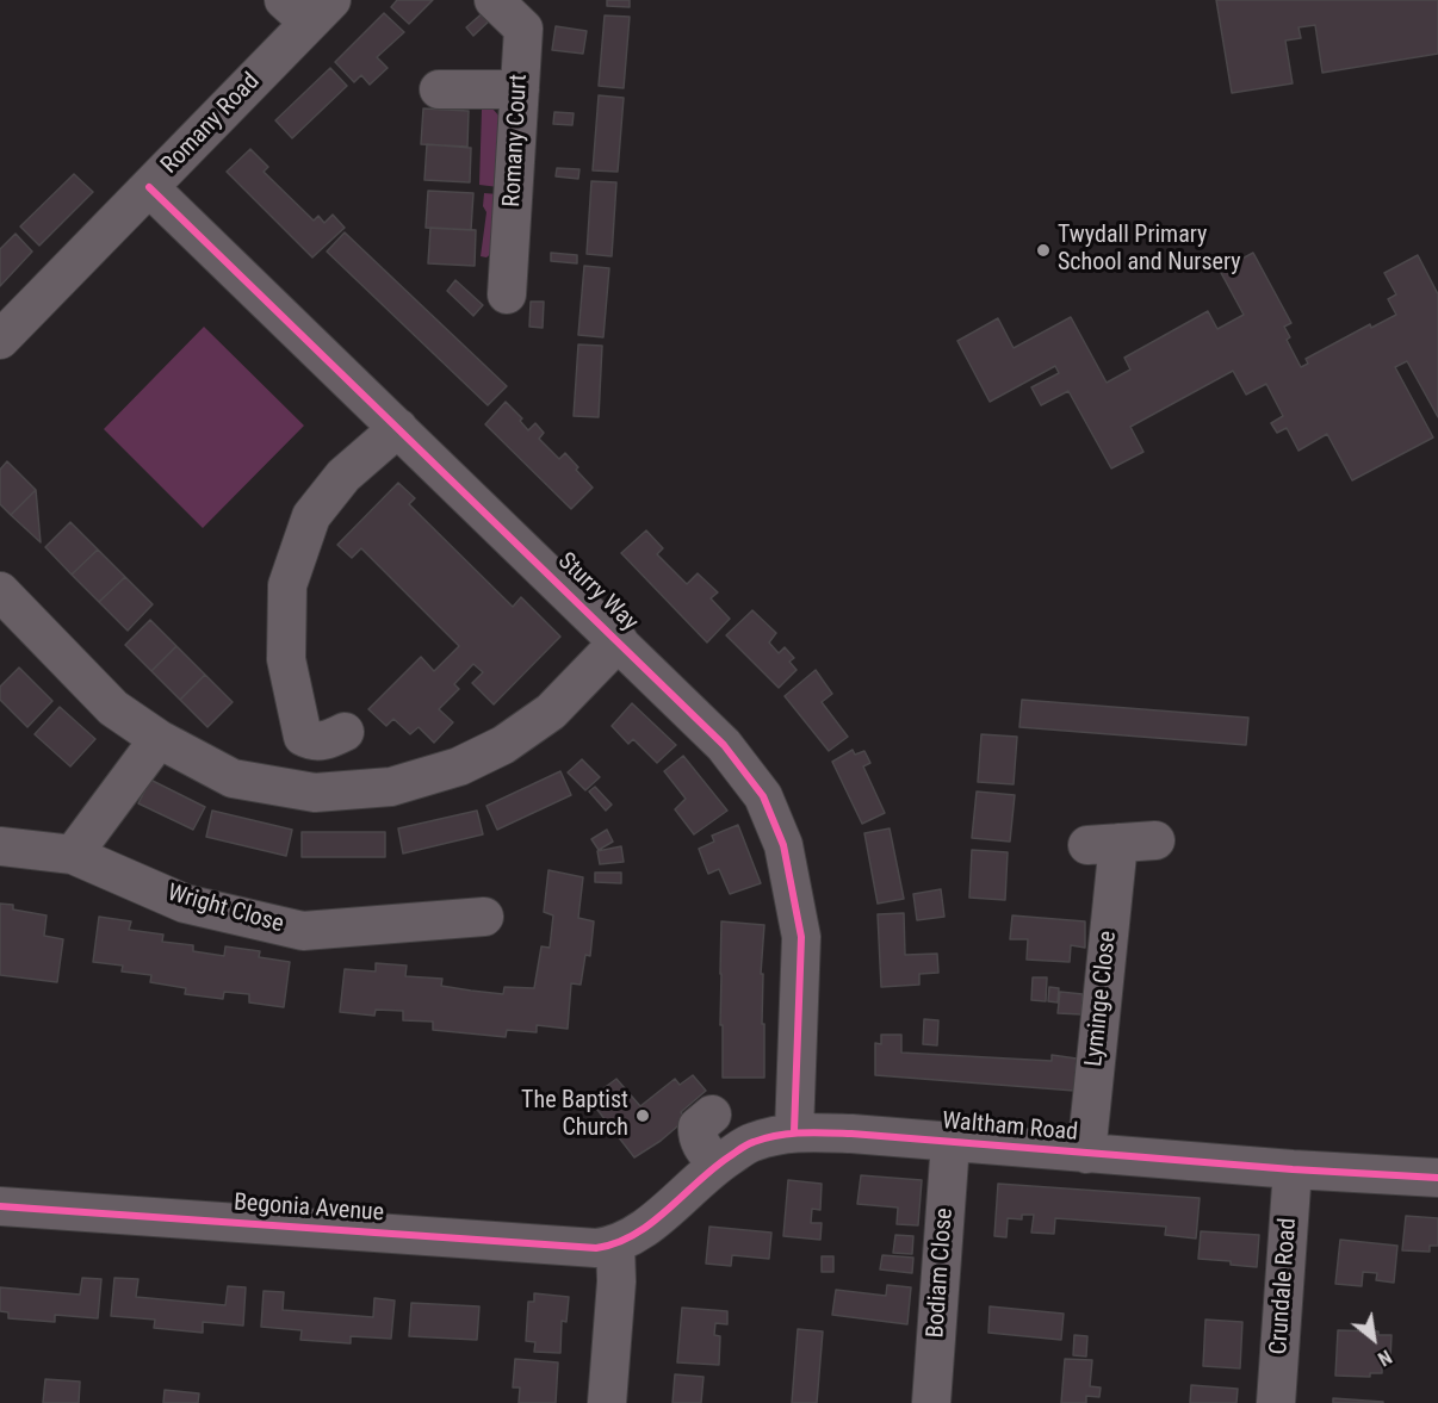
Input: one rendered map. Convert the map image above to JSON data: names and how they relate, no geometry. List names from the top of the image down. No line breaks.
{"streets":{"street":["Romany Road","Romany Court","Sturry Way","Wright Close","Lyminge Close","Waltham Road","Begonia Avenue","Bodiam Close","Crundale Road"]},"crossings":[["Romany Road","Sturry Way"],["Sturry Way","Waltham Road"],["Lyminge Close","Waltham Road"],["Waltham Road","Begonia Avenue"],["Waltham Road","Bodiam Close"],["Waltham Road","Crundale Road"]],"places":["Twydall Primary School and Nursery","The Baptist Church"],"north":"bottom right"}
